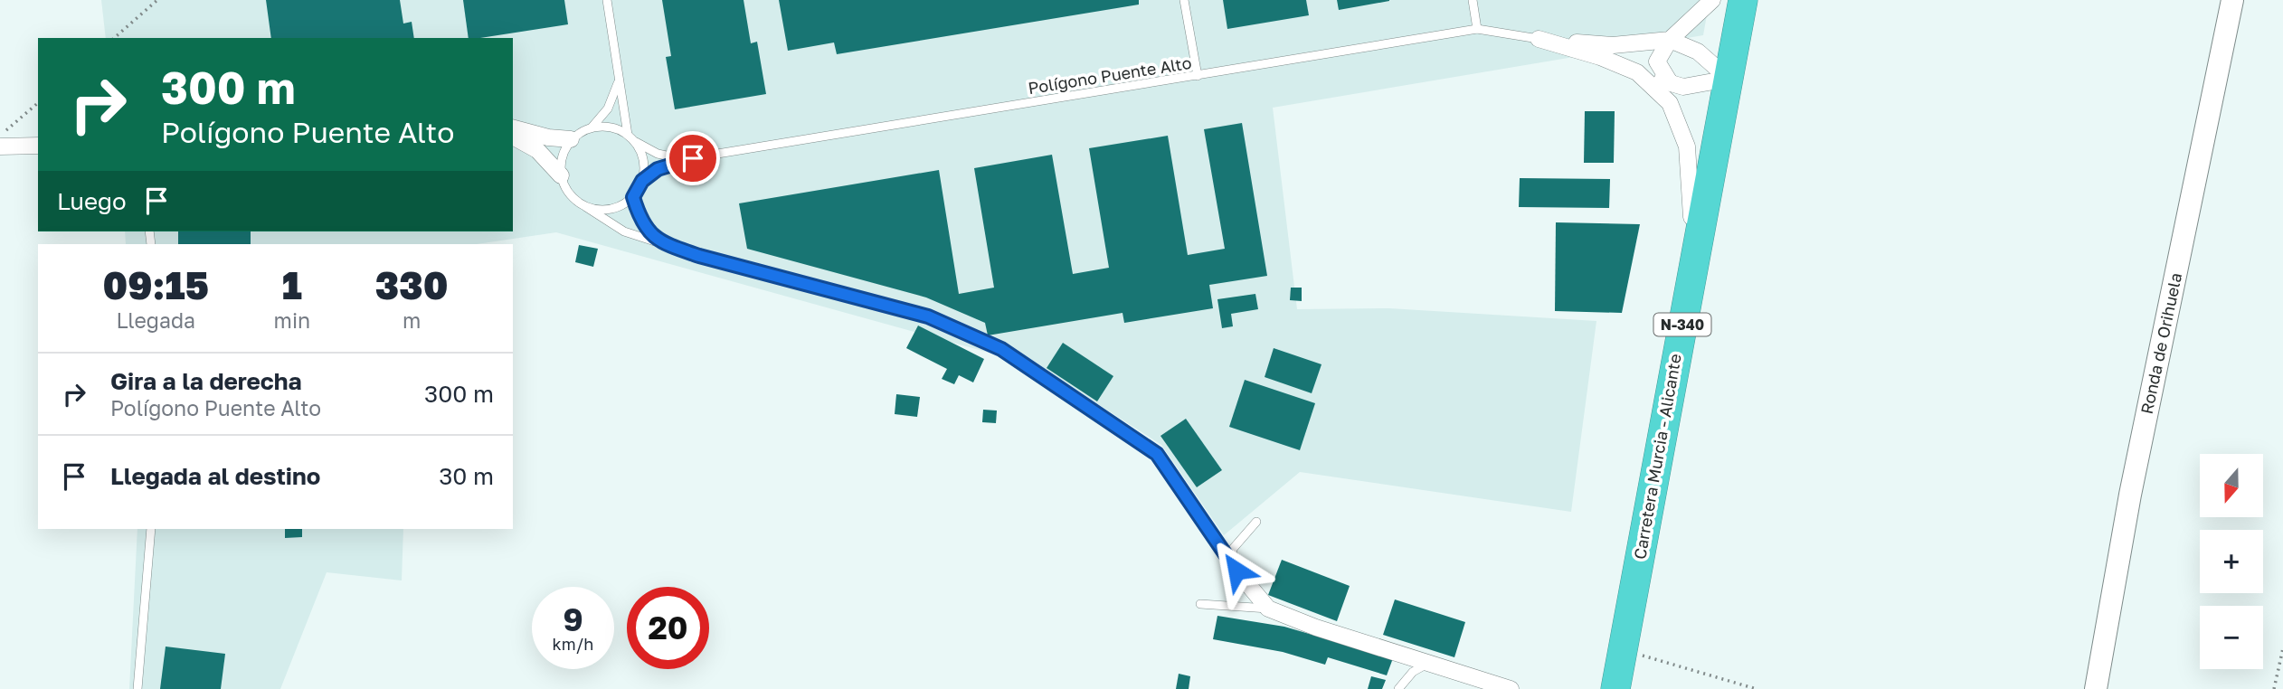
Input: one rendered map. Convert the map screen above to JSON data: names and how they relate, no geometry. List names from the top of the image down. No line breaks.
{"streets":{"highway":["N-340","Carretera Murcia - Alicante"],"main road":["Ronda de Orihuela"],"lane":["Polígono Puente Alto"]},"north":"bottom","page":{"turn":["300 m","Polígono Puente Alto"],"then":"Luego","eta":["09:15","Llegada","1","min","330","m"],"list":[{"name":"Gira a la derecha","note":"Polígono Puente Alto","value":"300 m"},{"name":"Llegada al destino","value":"30 m"}],"map_buttons":["+","−"],"speed":"9 km/h","limit":"20"}}
